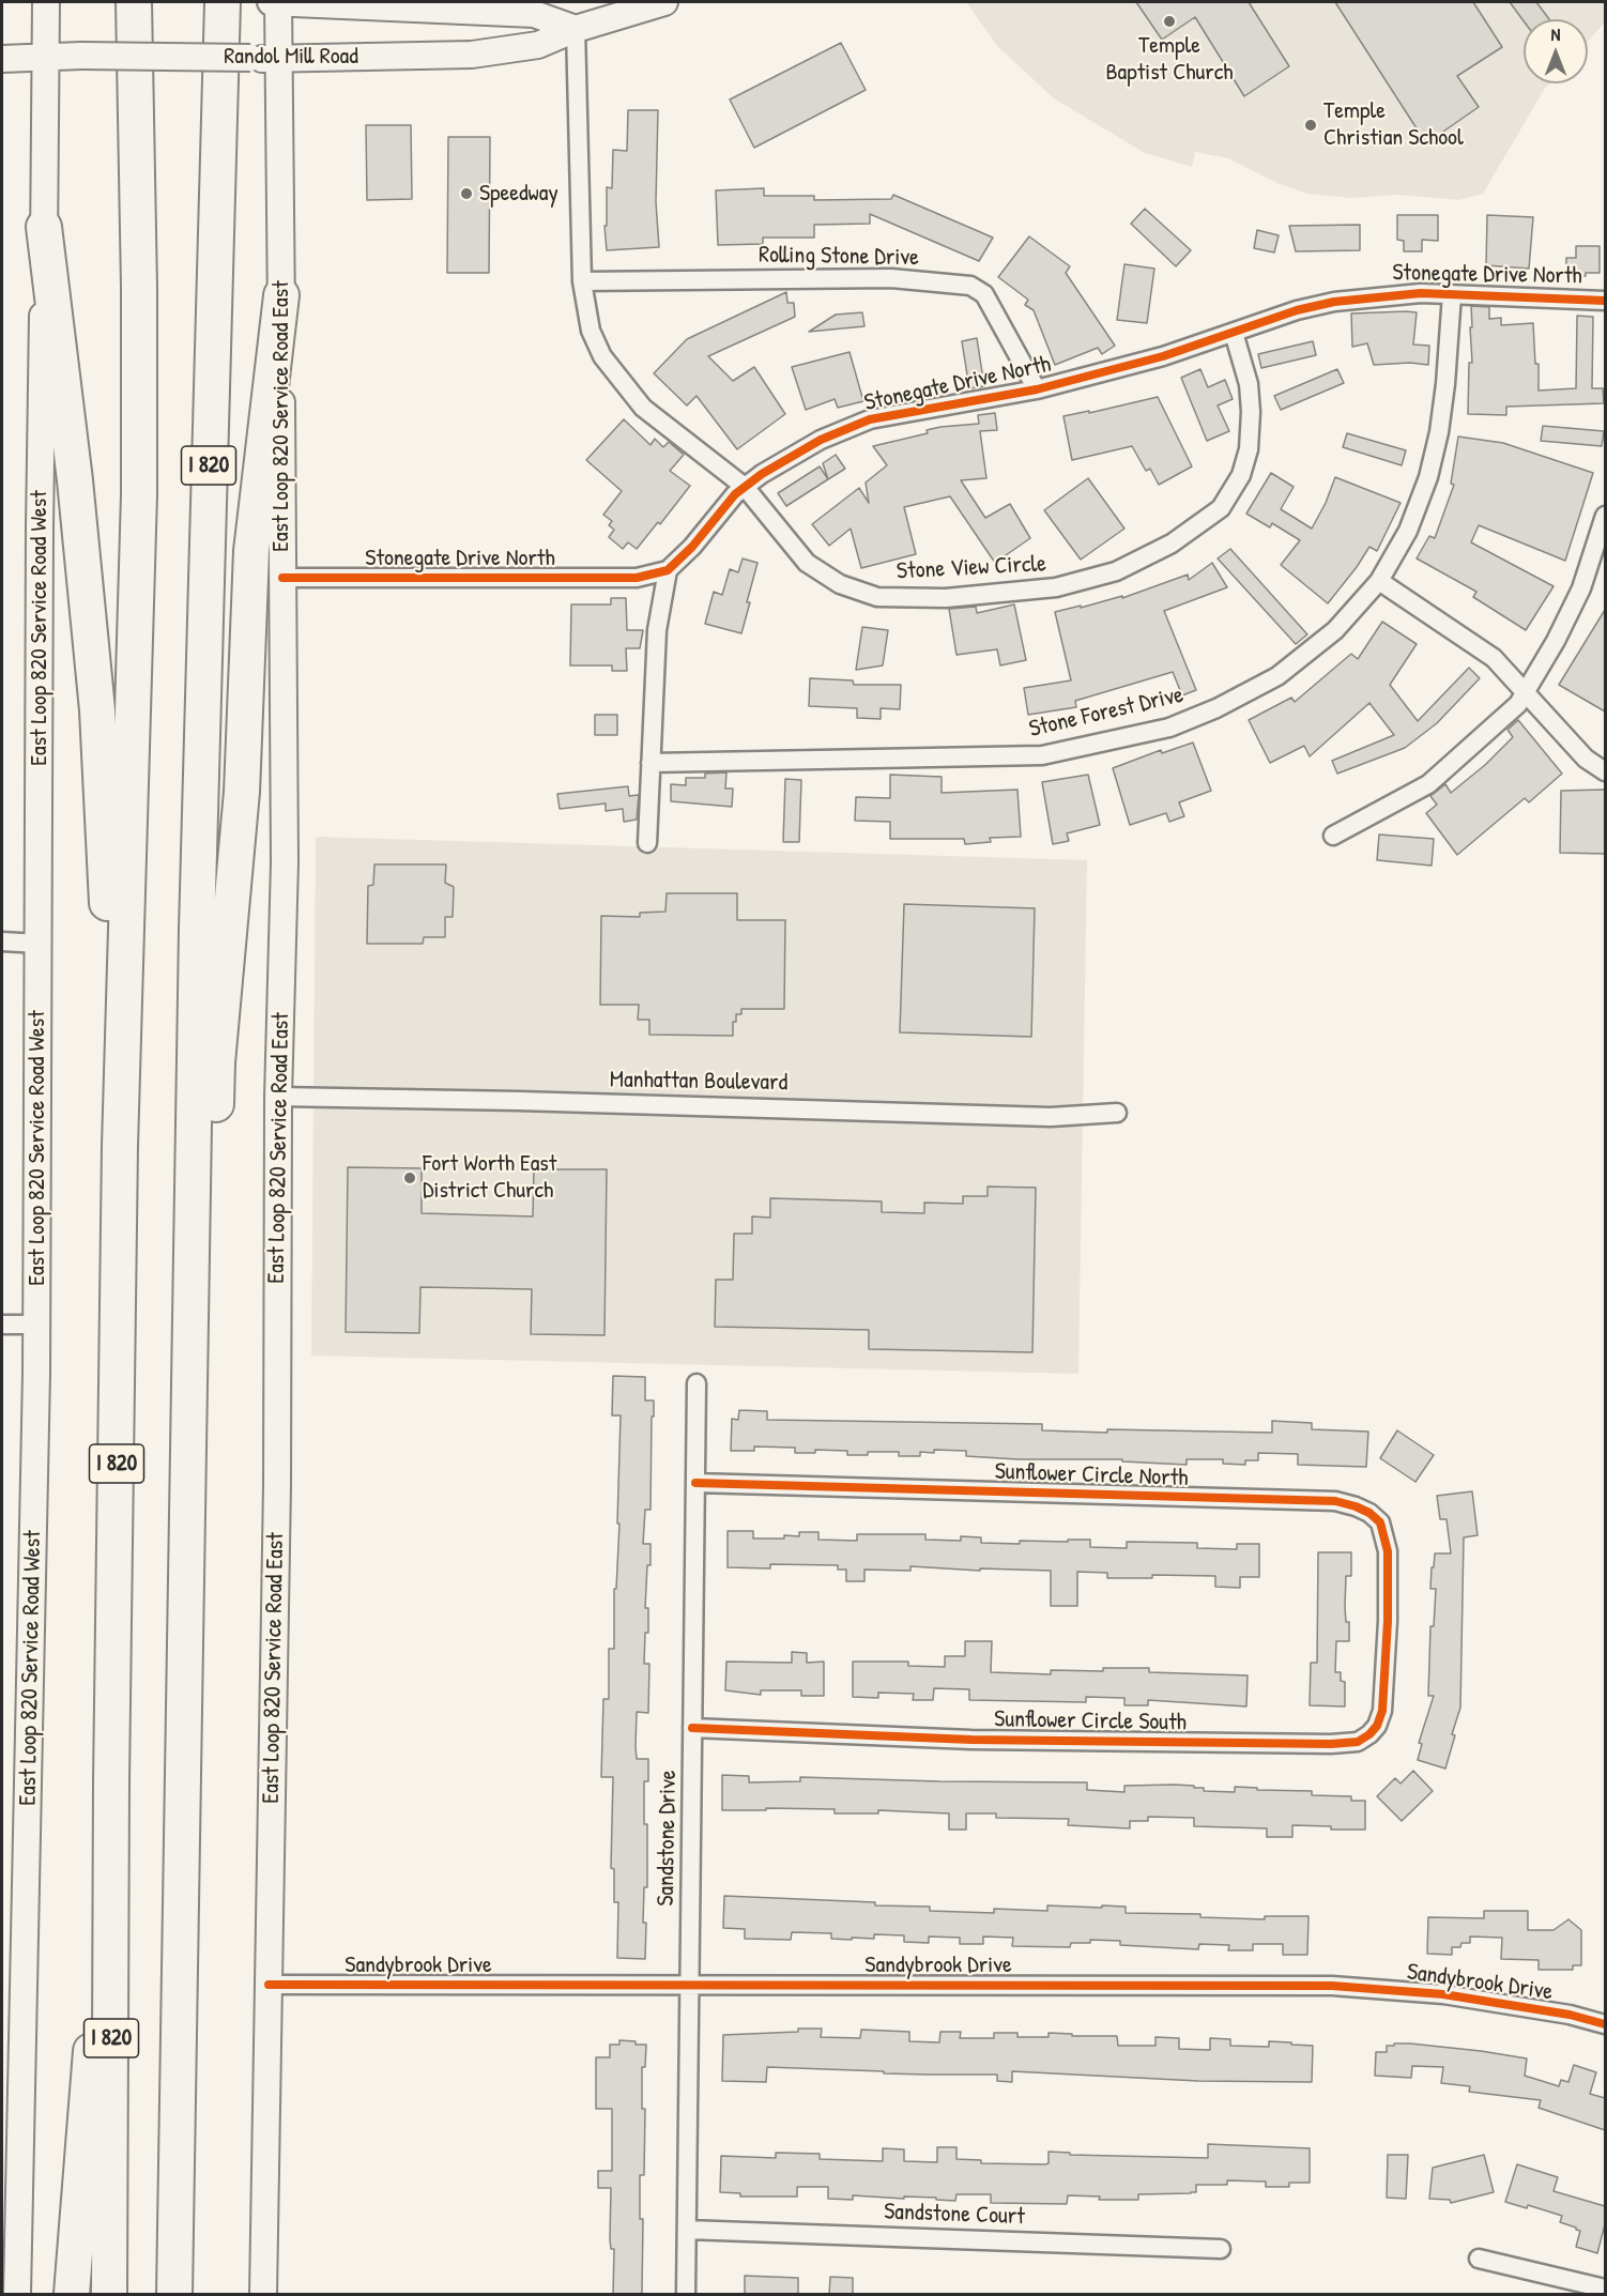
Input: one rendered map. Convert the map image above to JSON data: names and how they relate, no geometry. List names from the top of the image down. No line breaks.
{"streets":{"highway":["I 820"],"main road":["Randol Mill Road","East Loop 820 Service Road East","East Loop 820 Service Road West"],"street":["Rolling Stone Drive","Stonegate Drive North","Stone View Circle","Stone Forest Drive","Manhattan Boulevard","Sunflower Circle North","Sunflower Circle South","Sandstone Drive","Sandybrook Drive","Sandstone Court"]},"crossings":[["Randol Mill Road","East Loop 820 Service Road East"],["Randol Mill Road","Stone View Circle"],["Randol Mill Road","East Loop 820 Service Road West"],["Rolling Stone Drive","Stonegate Drive North"],["Rolling Stone Drive","Stone View Circle"],["Stonegate Drive North","East Loop 820 Service Road East"],["Stonegate Drive North","Stone View Circle"],["Stonegate Drive North","Stone Forest Drive"],["East Loop 820 Service Road East","Manhattan Boulevard"],["East Loop 820 Service Road East","Sandybrook Drive"],["Sunflower Circle North","Sunflower Circle South"],["Sunflower Circle North","Sandstone Drive"],["Sunflower Circle South","Sandstone Drive"],["Sandstone Drive","Sandybrook Drive"],["Sandstone Drive","Sandstone Court"]],"places":["Temple Baptist Church","Temple Christian School","Speedway","Fort Worth East District Church"],"north":"top"}
